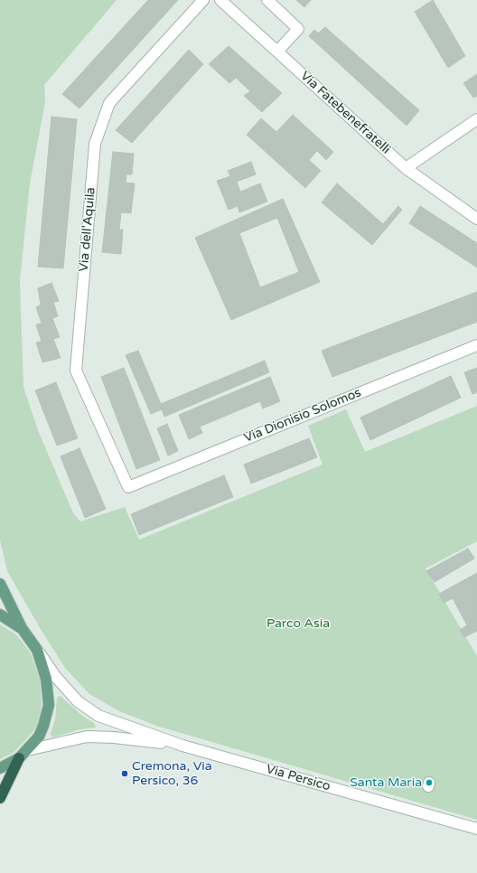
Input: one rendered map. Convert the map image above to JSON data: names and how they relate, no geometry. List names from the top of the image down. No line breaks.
{"streets":{"street":["Via Fatebenefratelli","Via dell'Aquila","Via Dionisio Solomos","Via Persico"]},"crossings":[["Via dell'Aquila","Via Dionisio Solomos"]],"parks":["Parco Asia"],"places":["Cremona, Via Persico, 36","Santa Maria"]}
